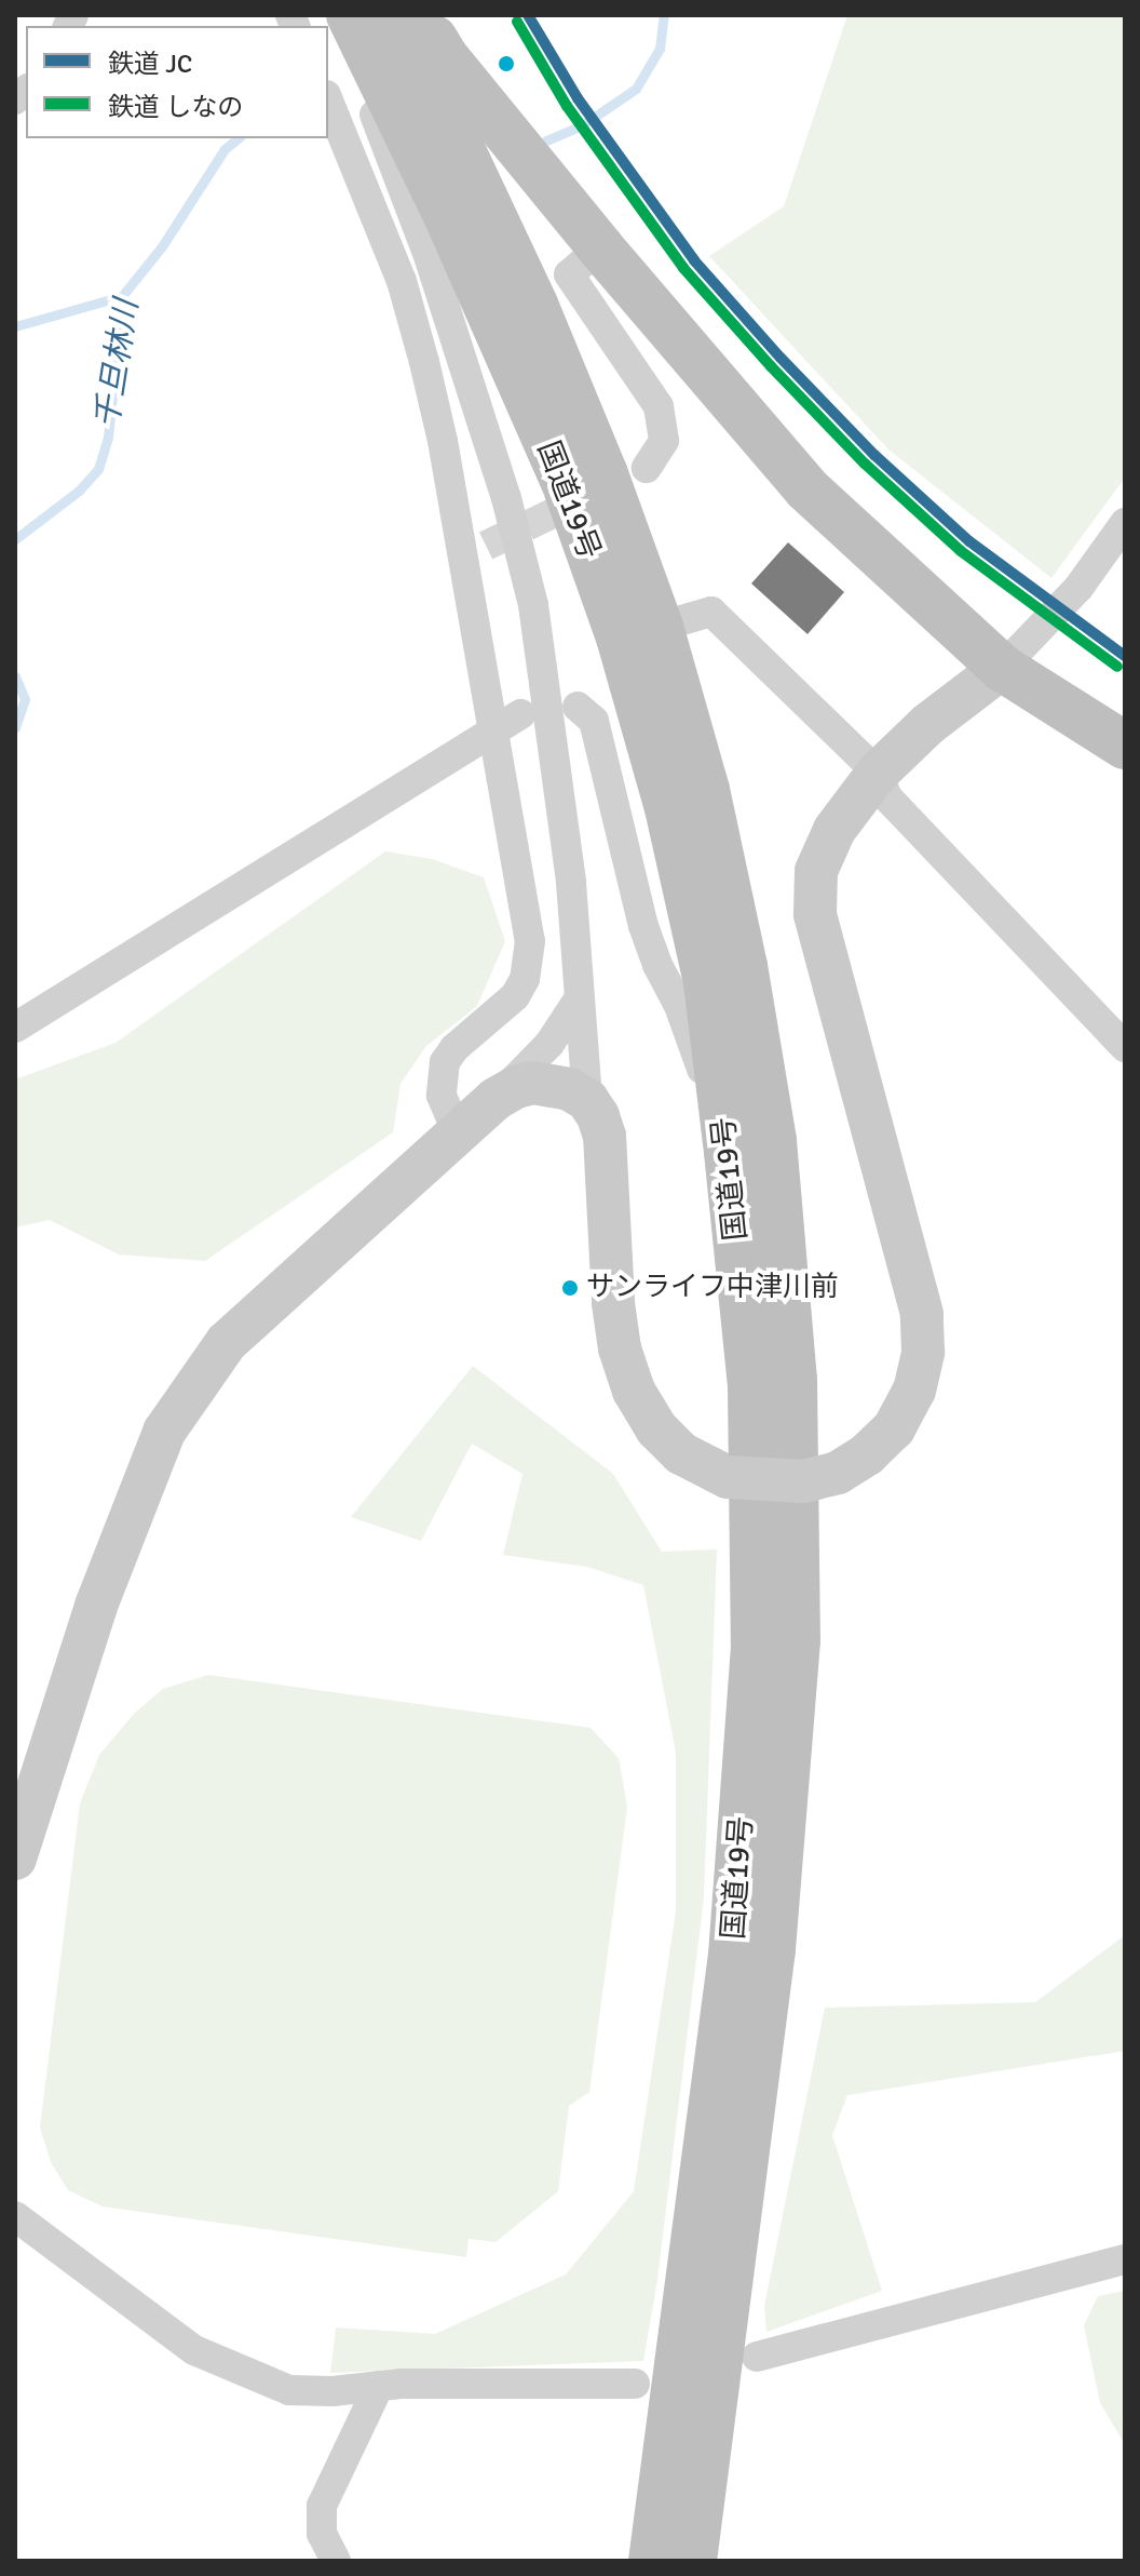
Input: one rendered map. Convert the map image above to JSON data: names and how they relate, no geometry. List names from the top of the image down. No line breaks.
{"streets":{"highway":["国道19号"]},"water":["千旦林川"],"places":["サンライフ中津川前"],"lines":["rail line JC","rail line しなの"],"legend":["鉄道 JC","鉄道 しなの"]}
